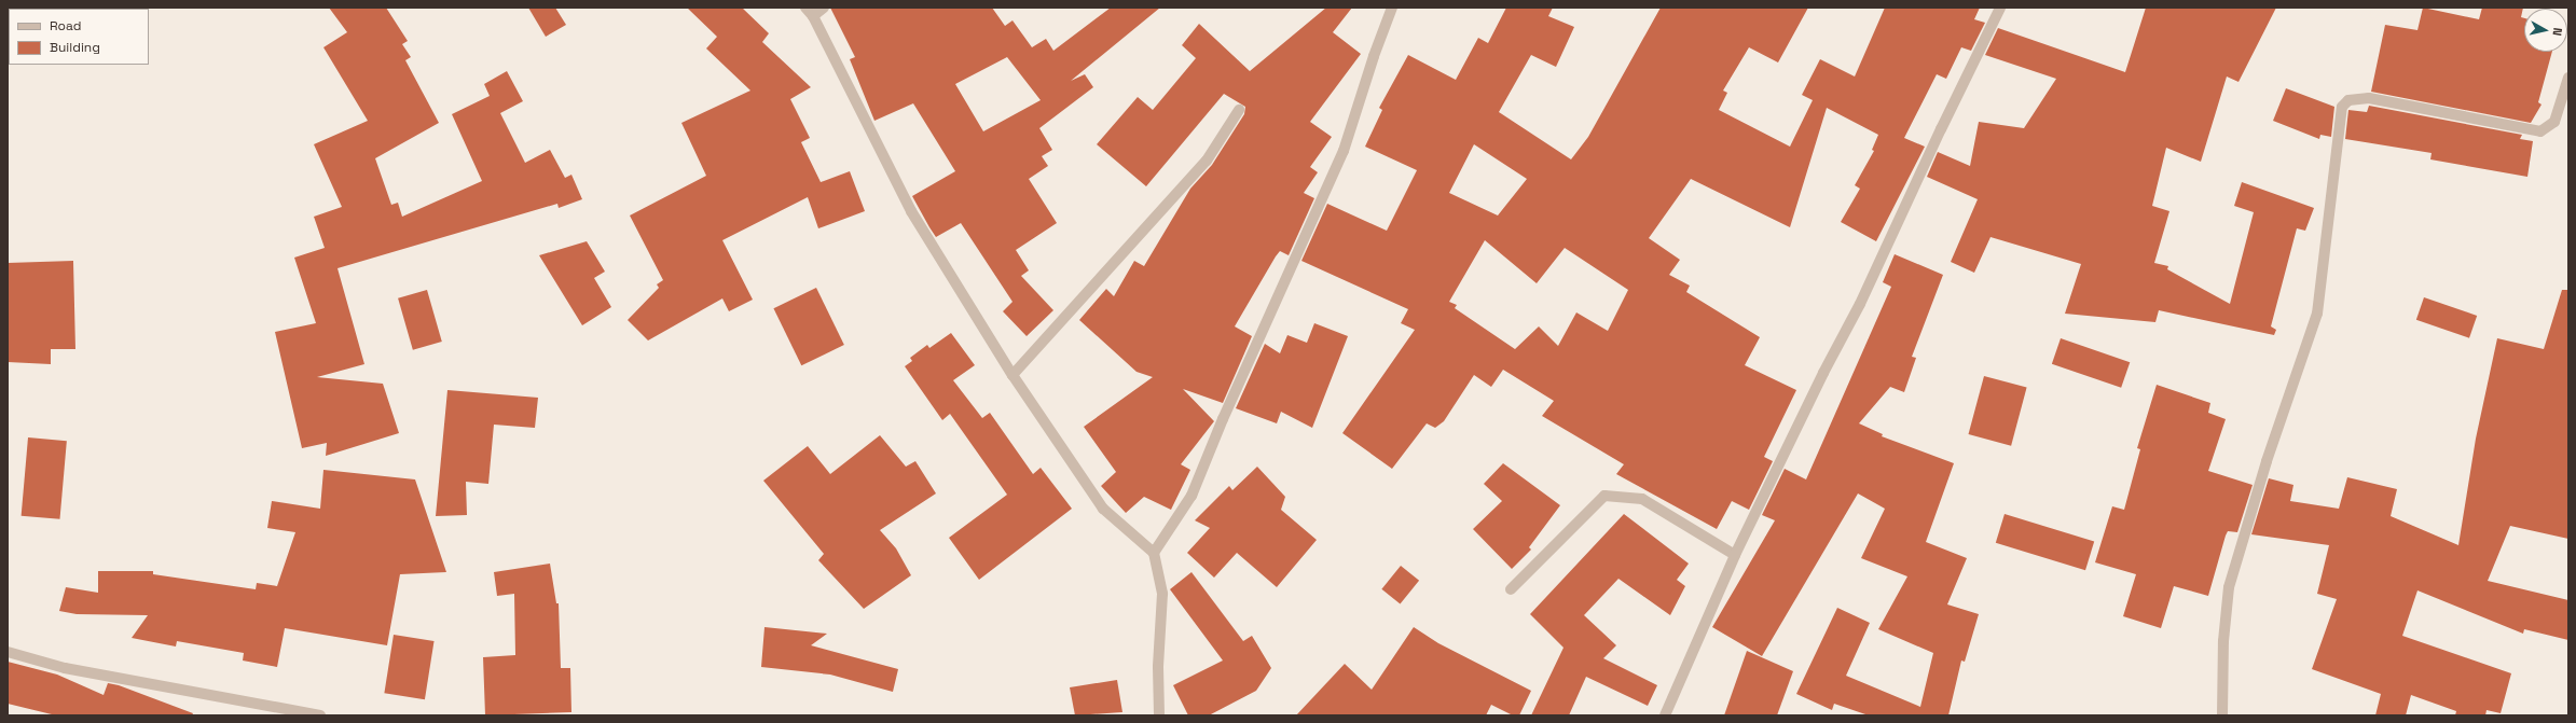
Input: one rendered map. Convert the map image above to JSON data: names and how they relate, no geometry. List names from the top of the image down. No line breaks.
{"legend":["Road","Building"],"north":"right"}
